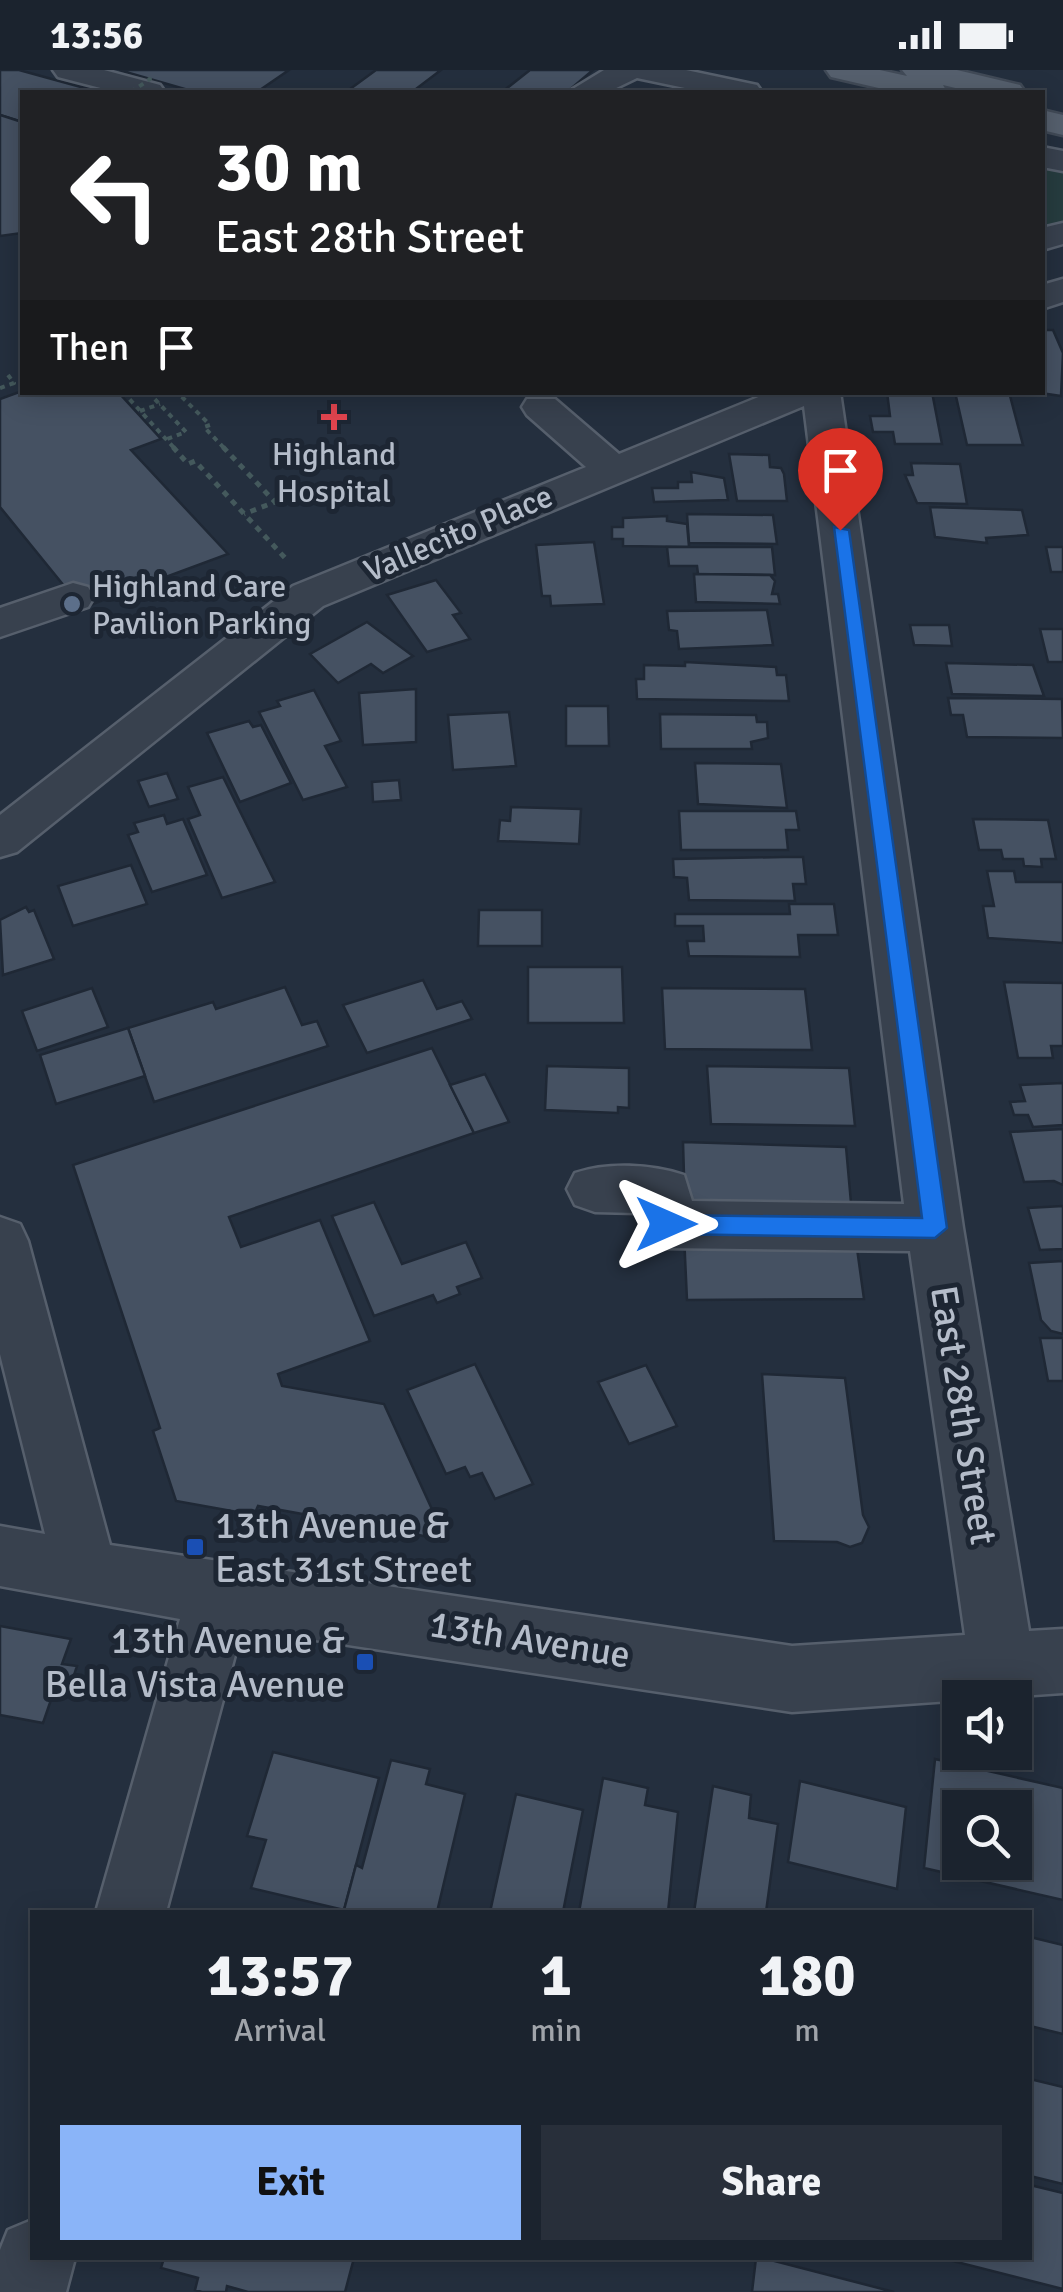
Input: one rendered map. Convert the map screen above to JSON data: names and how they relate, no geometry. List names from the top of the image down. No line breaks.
{"streets":{"street":["Vallecito Place","East 28th Street","13th Avenue"]},"crossings":[["East 28th Street","13th Avenue"]],"places":{"health":["Highland Hospital"],"other":["Highland Care Pavilion Parking"],"transit":["13th Avenue & East 31st Street","13th Avenue & Bella Vista Avenue"]},"page":{"status":"13:56","turn":["30 m","East 28th Street"],"then":"Then","eta":["13:57","Arrival","1","min","180","m"],"buttons":["Exit","Share"]}}
